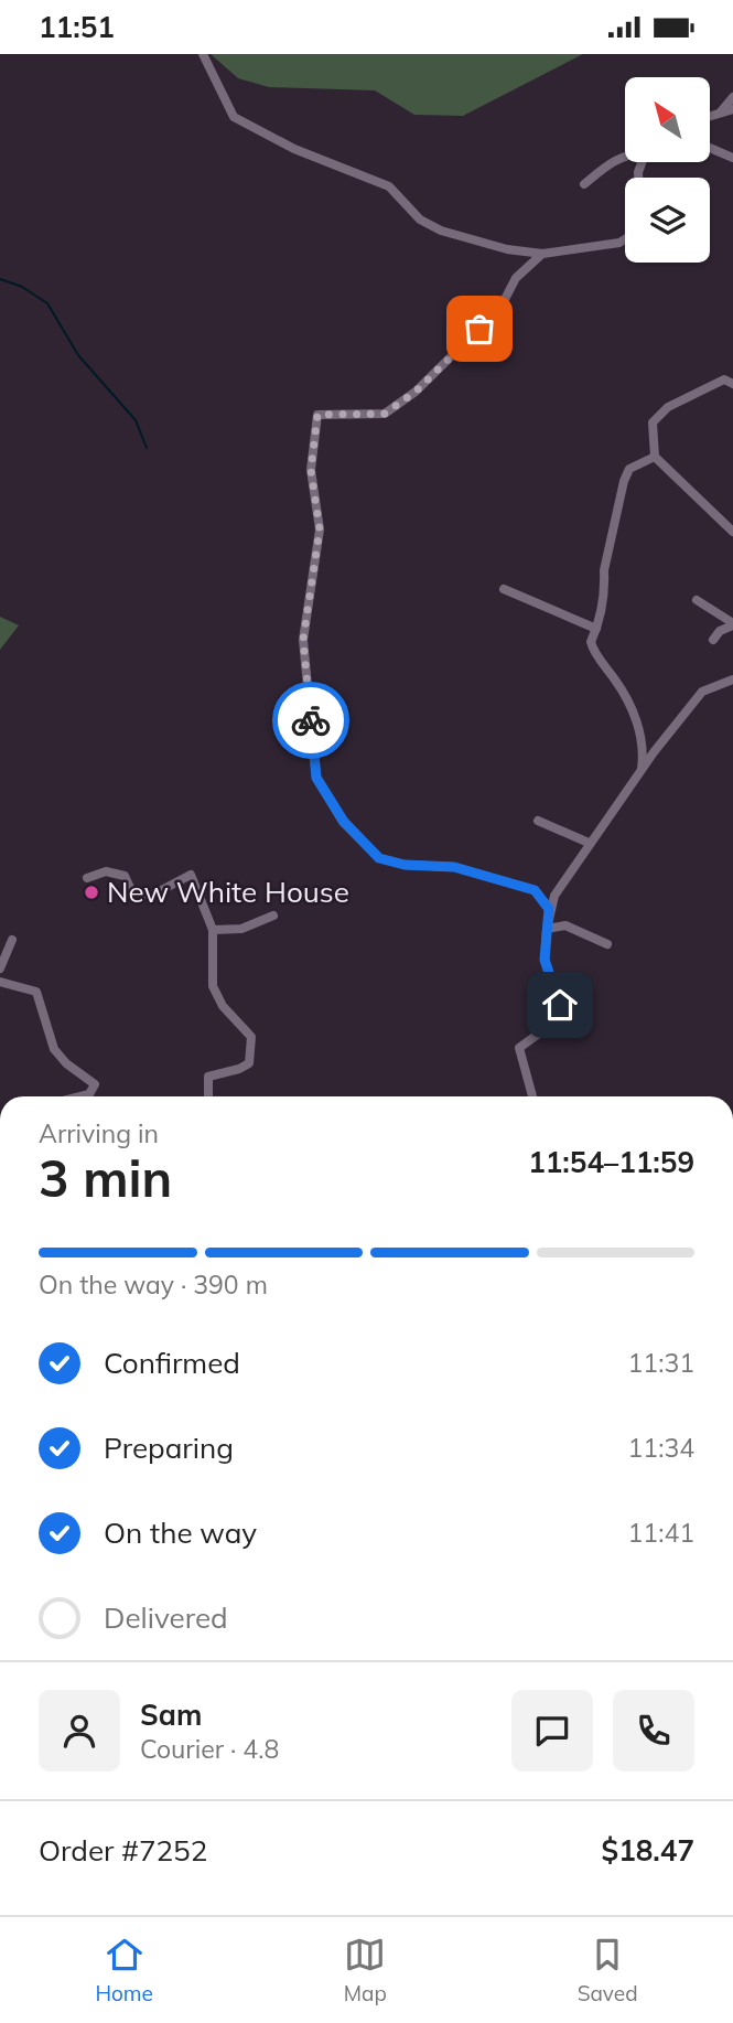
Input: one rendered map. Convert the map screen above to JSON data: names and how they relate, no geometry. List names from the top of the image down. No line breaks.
{"places":["New White House"],"north":"top left","page":{"status":"11:51","heading":["3 min","Arriving in","11:54–11:59"],"panel":["Sam","Courier · 4.8","Order #7252","$18.47"],"bar":"On the way · 390 m","list":[["Confirmed","11:31"],["Preparing","11:34"],["On the way","11:41"],"Delivered"],"tabs":["Home","Map","Saved"]}}
